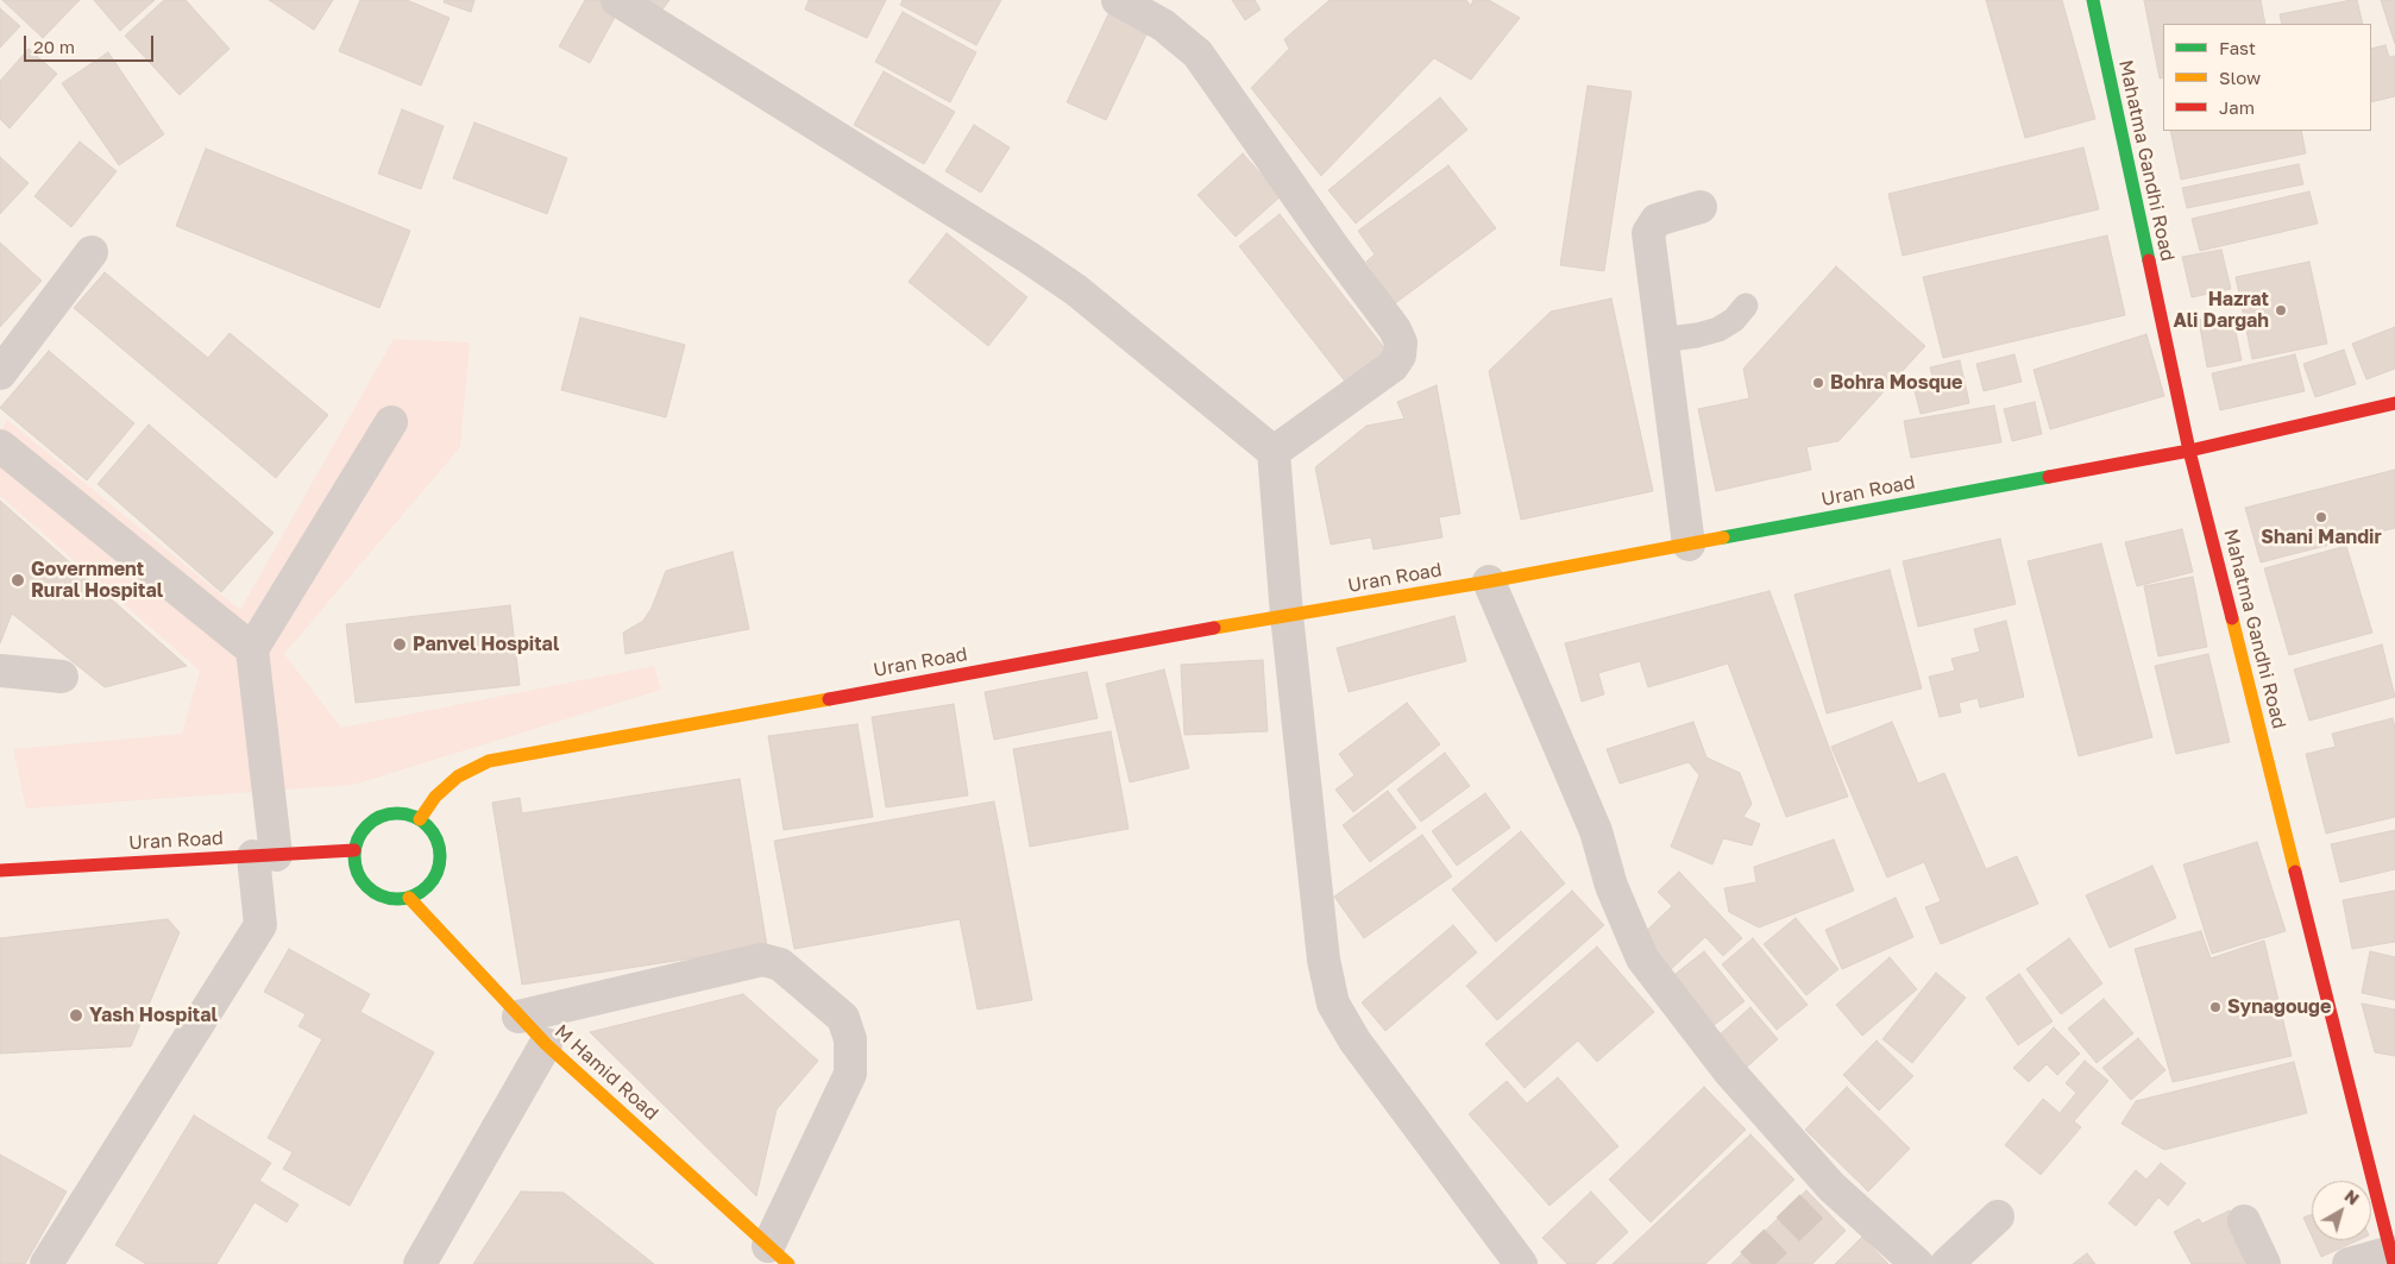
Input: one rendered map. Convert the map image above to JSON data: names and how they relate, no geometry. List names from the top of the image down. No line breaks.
{"streets":{"main road":["Mahatma Gandhi Road","Uran Road","M Hamid Road"]},"crossings":[["Mahatma Gandhi Road","Uran Road"],["Uran Road","M Hamid Road"]],"places":["Hazrat Ali Dargah","Bohra Mosque","Shani Mandir","Government Rural Hospital","Panvel Hospital","Synagouge","Yash Hospital"],"legend":["Fast","Slow","Jam"],"scale_bar":"20 m","north":"top right"}
